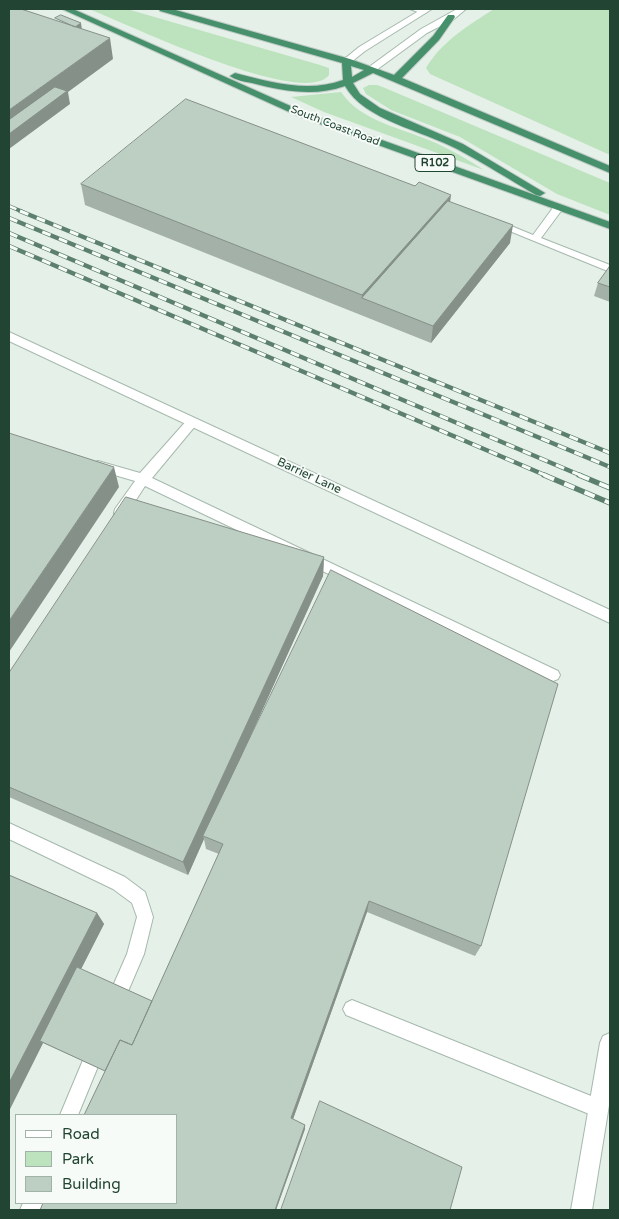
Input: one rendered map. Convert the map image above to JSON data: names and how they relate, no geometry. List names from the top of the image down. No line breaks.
{"streets":{"highway":["South Coast Road","R102"],"street":["Barrier Lane"]},"legend":["Road","Park","Building"]}
